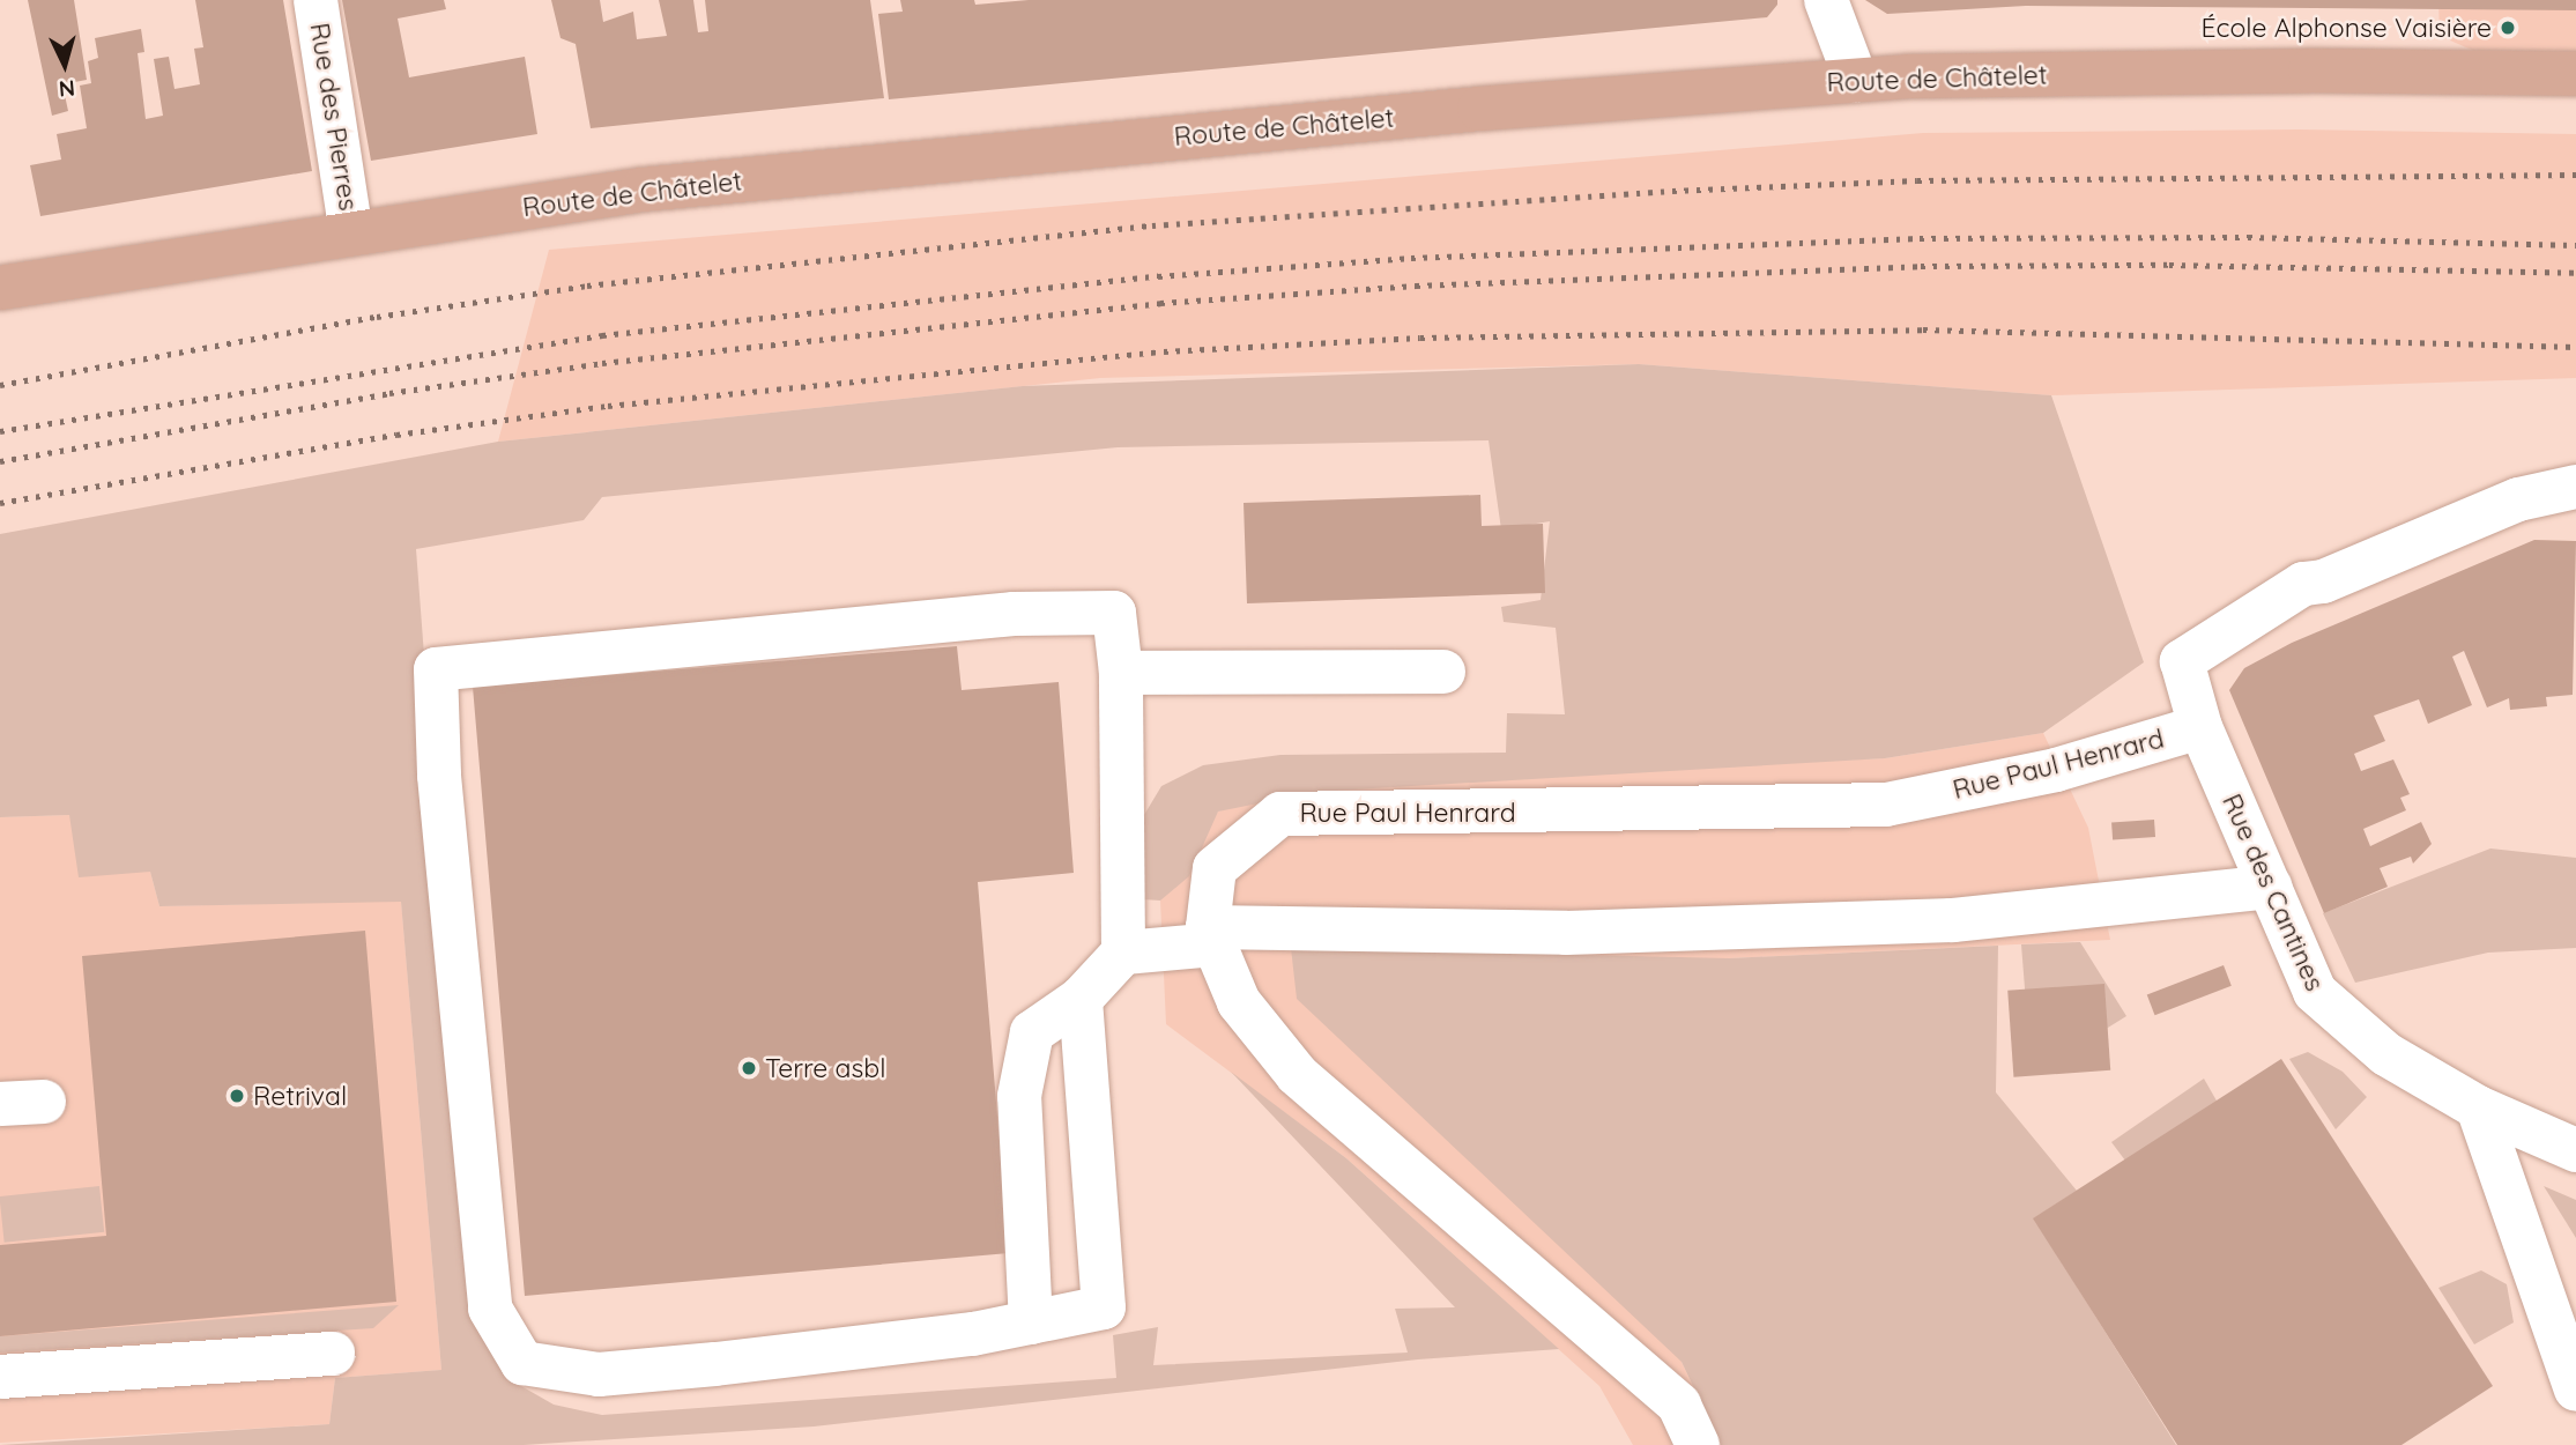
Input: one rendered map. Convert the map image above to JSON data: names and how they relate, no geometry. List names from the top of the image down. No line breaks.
{"streets":{"main road":["Route de Châtelet"],"street":["Rue des Pierres","Rue Paul Henrard","Rue des Cantines"]},"crossings":[["Route de Châtelet","Rue des Pierres"],["Rue Paul Henrard","Rue des Cantines"]],"places":["École Alphonse Vaisière","Terre asbl","Retrival"],"north":"bottom"}
